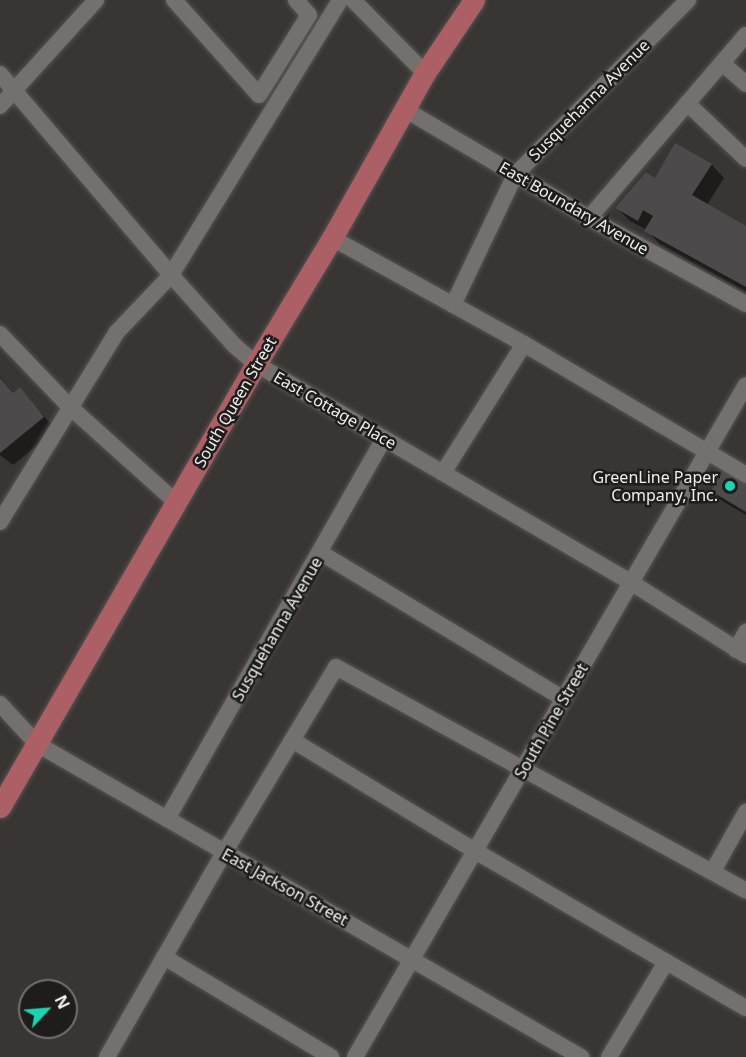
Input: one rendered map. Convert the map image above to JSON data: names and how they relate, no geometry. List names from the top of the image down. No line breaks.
{"streets":{"main road":["South Queen Street"],"street":["Susquehanna Avenue","East Boundary Avenue","East Cottage Place","South Pine Street","East Jackson Street"]},"crossings":[["Susquehanna Avenue","East Boundary Avenue"],["Susquehanna Avenue","East Cottage Place"],["Susquehanna Avenue","East Jackson Street"],["East Boundary Avenue","South Queen Street"],["South Queen Street","East Cottage Place"],["South Queen Street","East Jackson Street"],["East Cottage Place","South Pine Street"],["South Pine Street","East Jackson Street"]],"places":["GreenLine Paper Company, Inc."],"north":"top right"}
